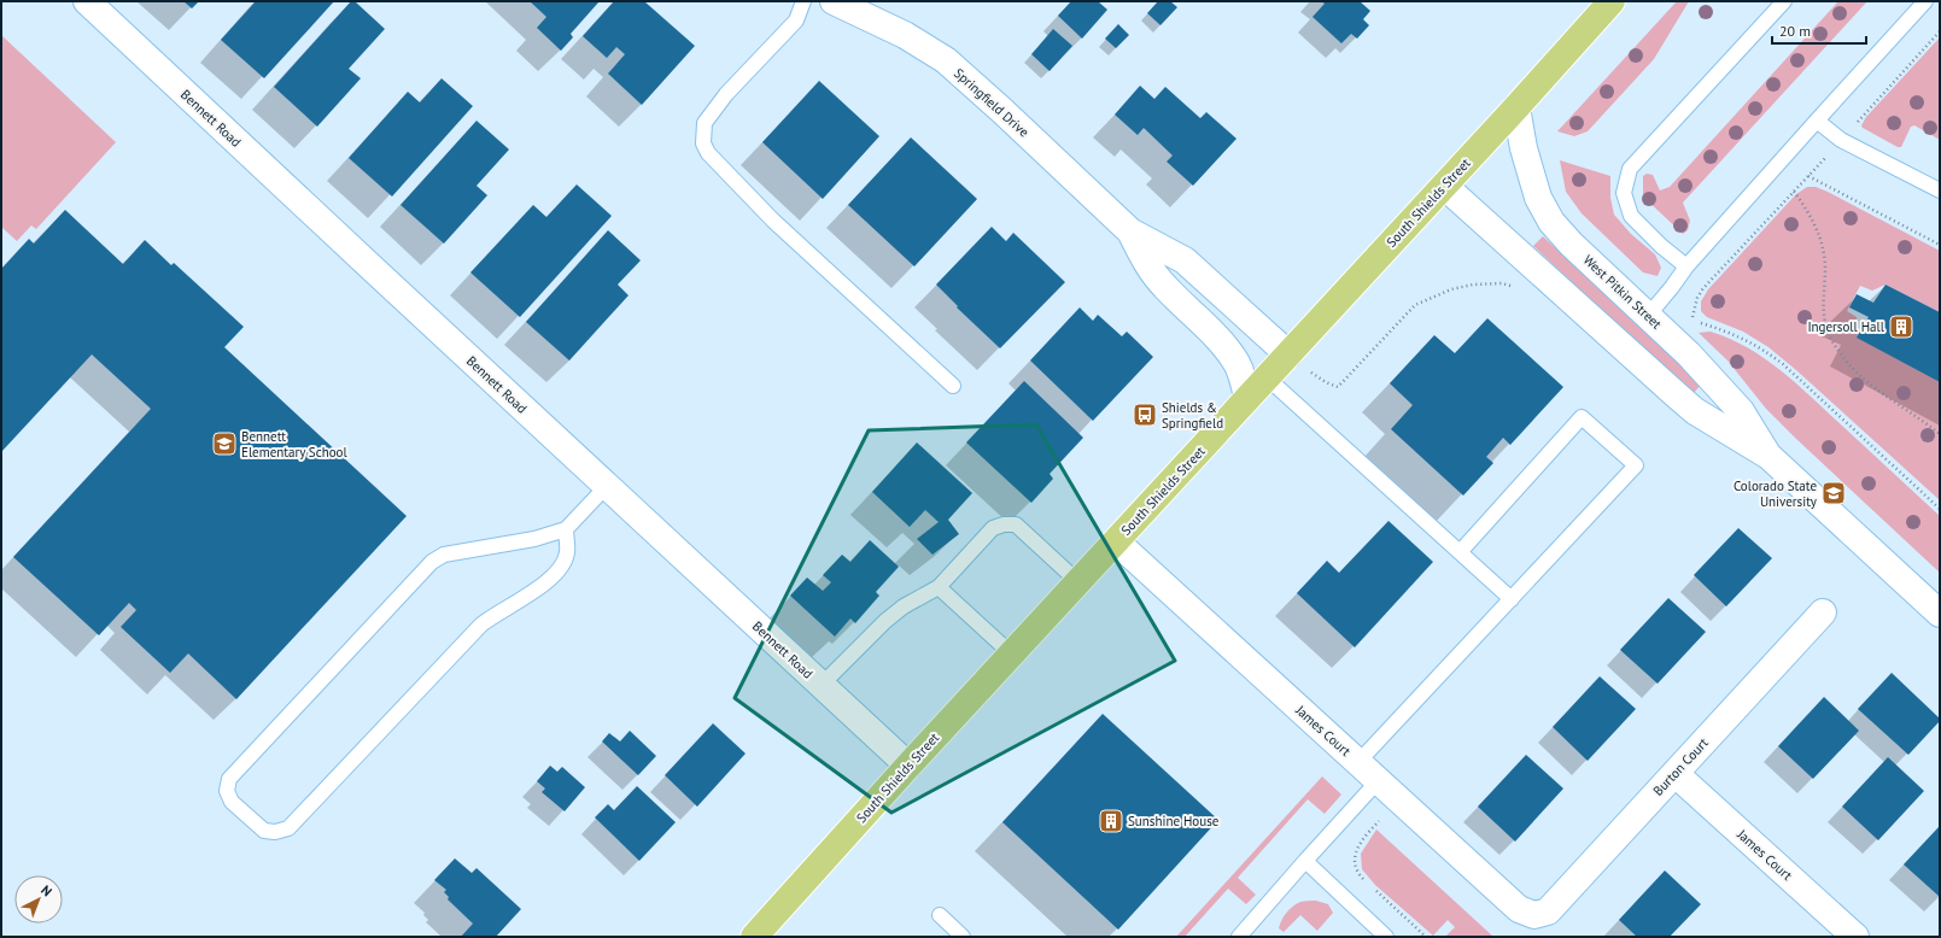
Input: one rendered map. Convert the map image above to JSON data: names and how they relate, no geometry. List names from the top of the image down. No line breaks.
{"streets":{"main road":["South Shields Street"],"street":["Springfield Drive","Bennett Road","West Pitkin Street","James Court","Burton Court"]},"crossings":[["Springfield Drive","South Shields Street"],["Bennett Road","South Shields Street"],["South Shields Street","West Pitkin Street"],["South Shields Street","James Court"],["James Court","Burton Court"]],"places":{"building":["Ingersoll Hall","Sunshine House"],"bus stop":["Shields & Springfield"],"school or university":["Bennett Elementary School","Colorado State University"]},"scale_bar":"20 m","north":"top right"}
